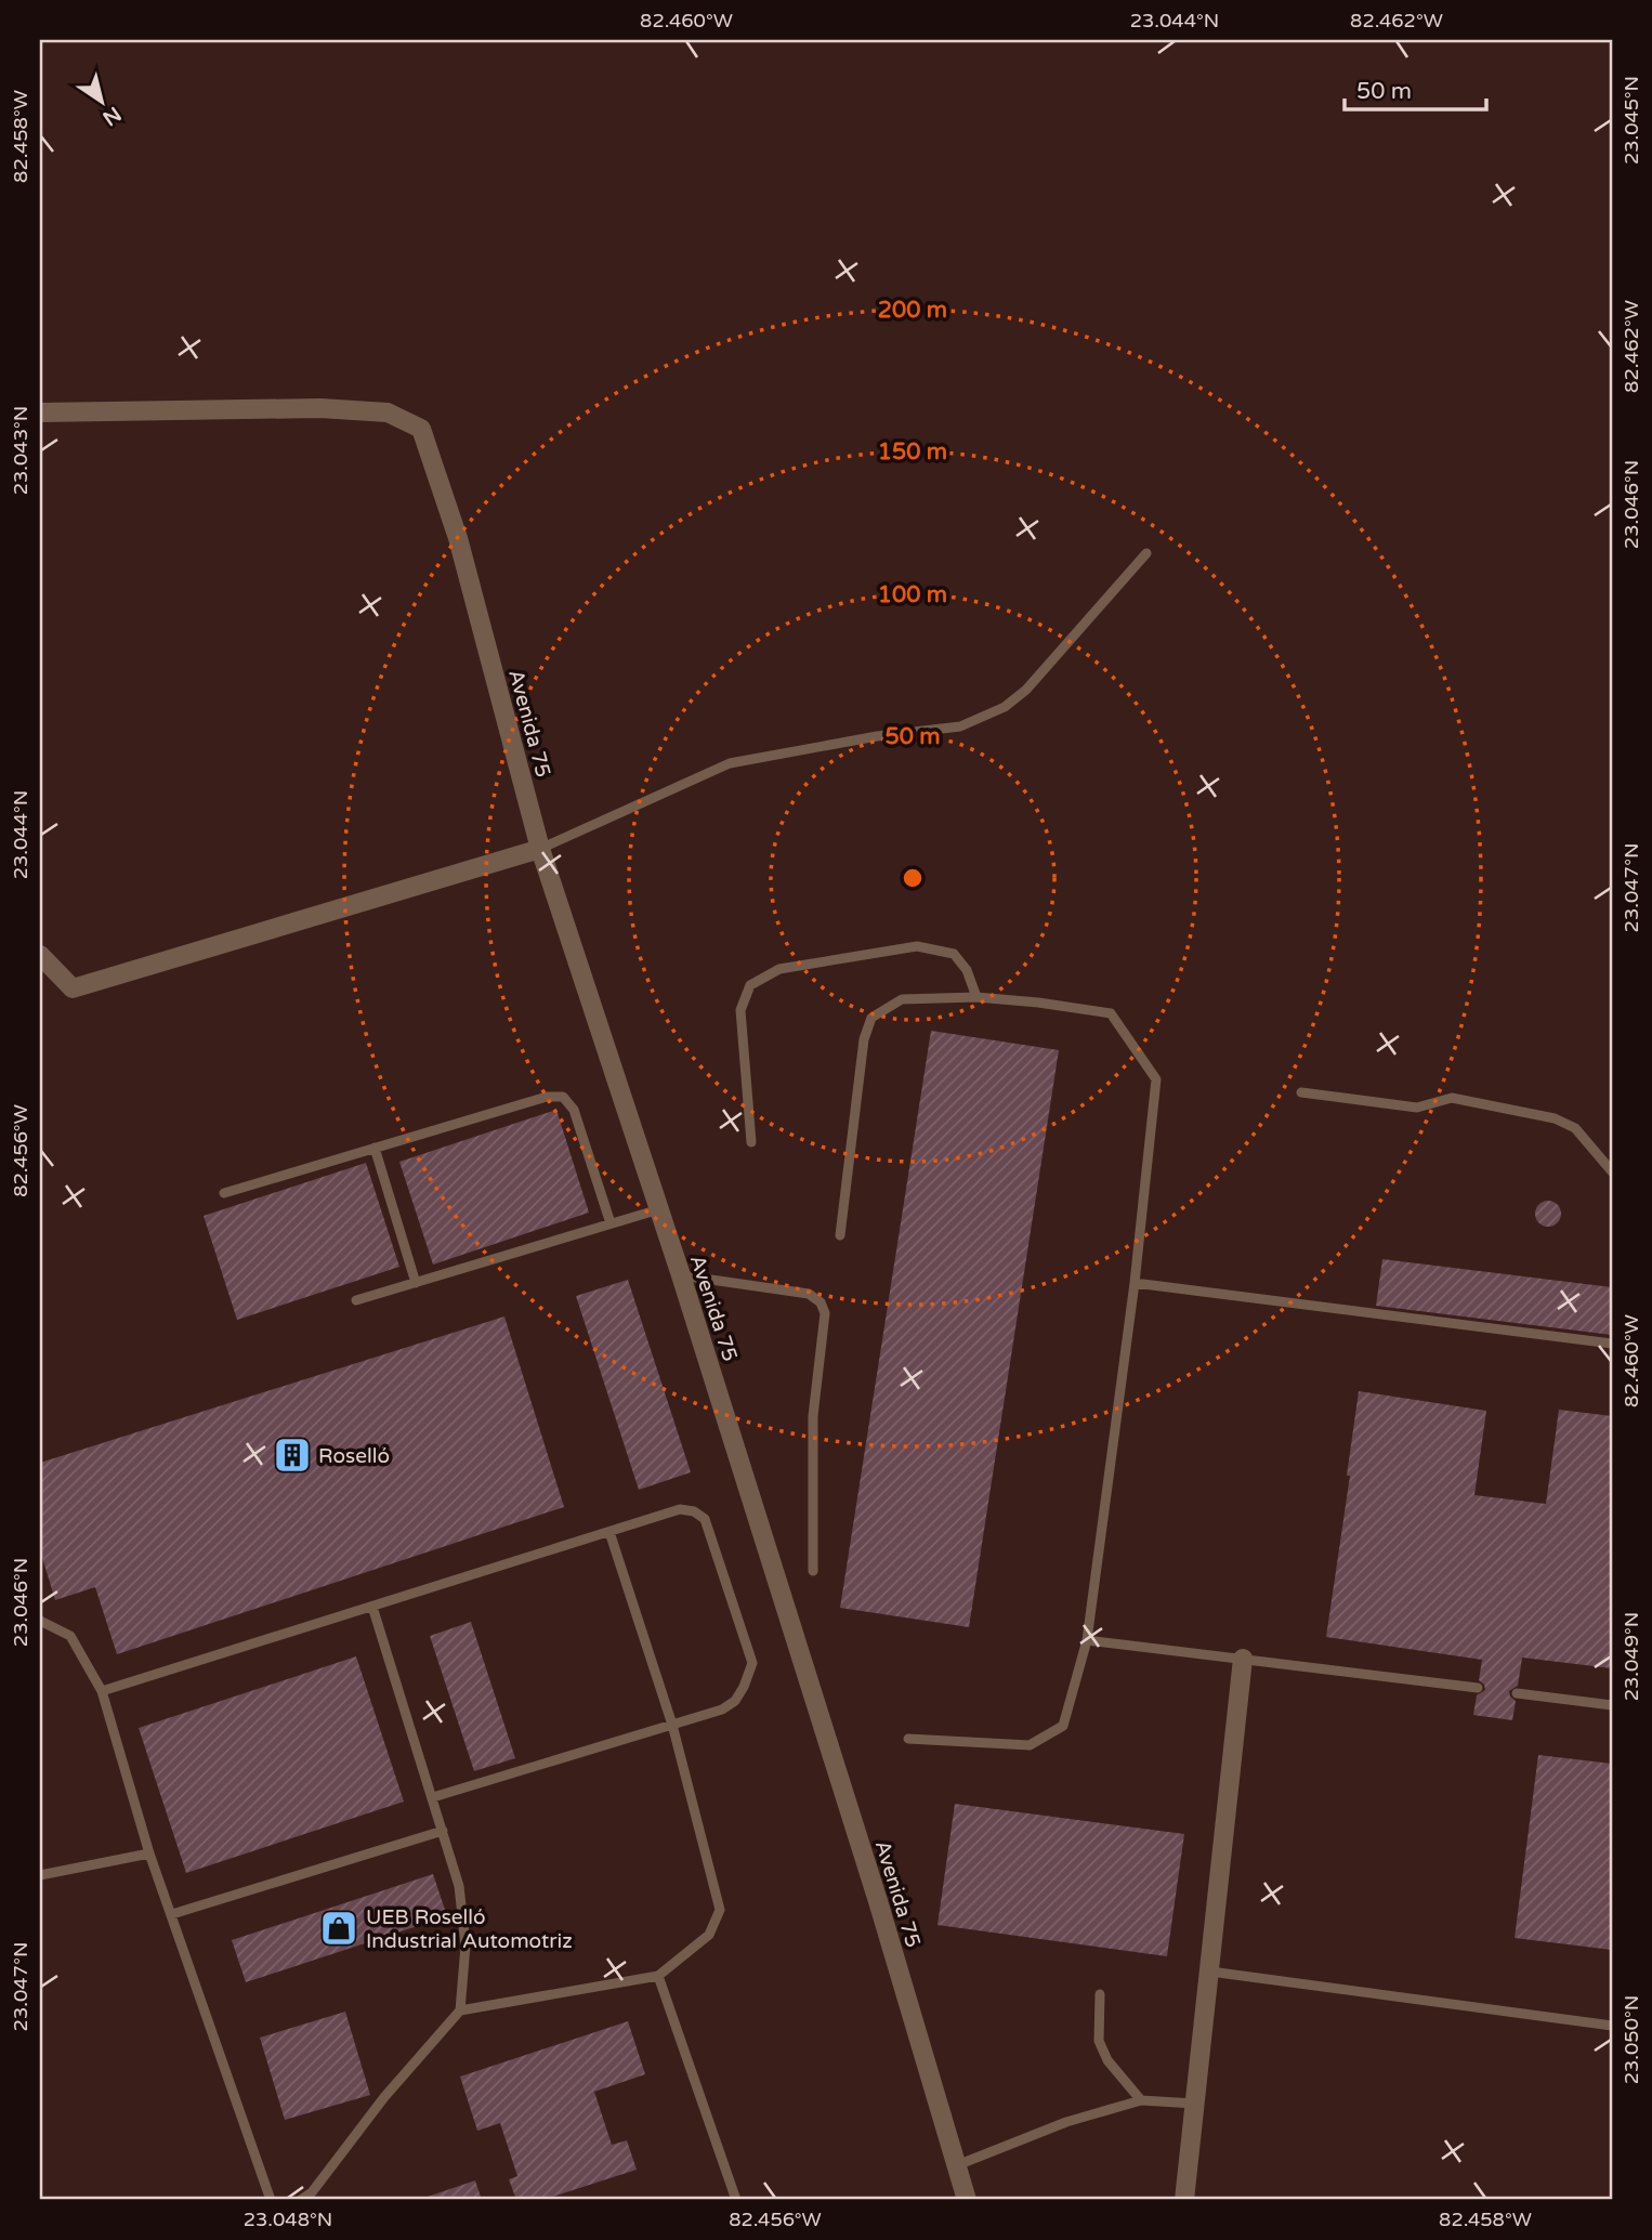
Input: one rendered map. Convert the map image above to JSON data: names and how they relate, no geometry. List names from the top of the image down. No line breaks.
{"streets":{"street":["Avenida 75"]},"places":{"building":["Roselló"],"shop":["UEB Roselló Industrial Automotriz"]},"scale_bar":"50 m","north":"bottom right","coordinates":["82.460°W","23.044°N","82.462°W","23.045°N","82.458°W","23.043°N","23.046°N","23.047°N","82.456°W","23.049°N","23.050°N","23.048°N"],"rings":["200 m","150 m","100 m","50 m"]}
